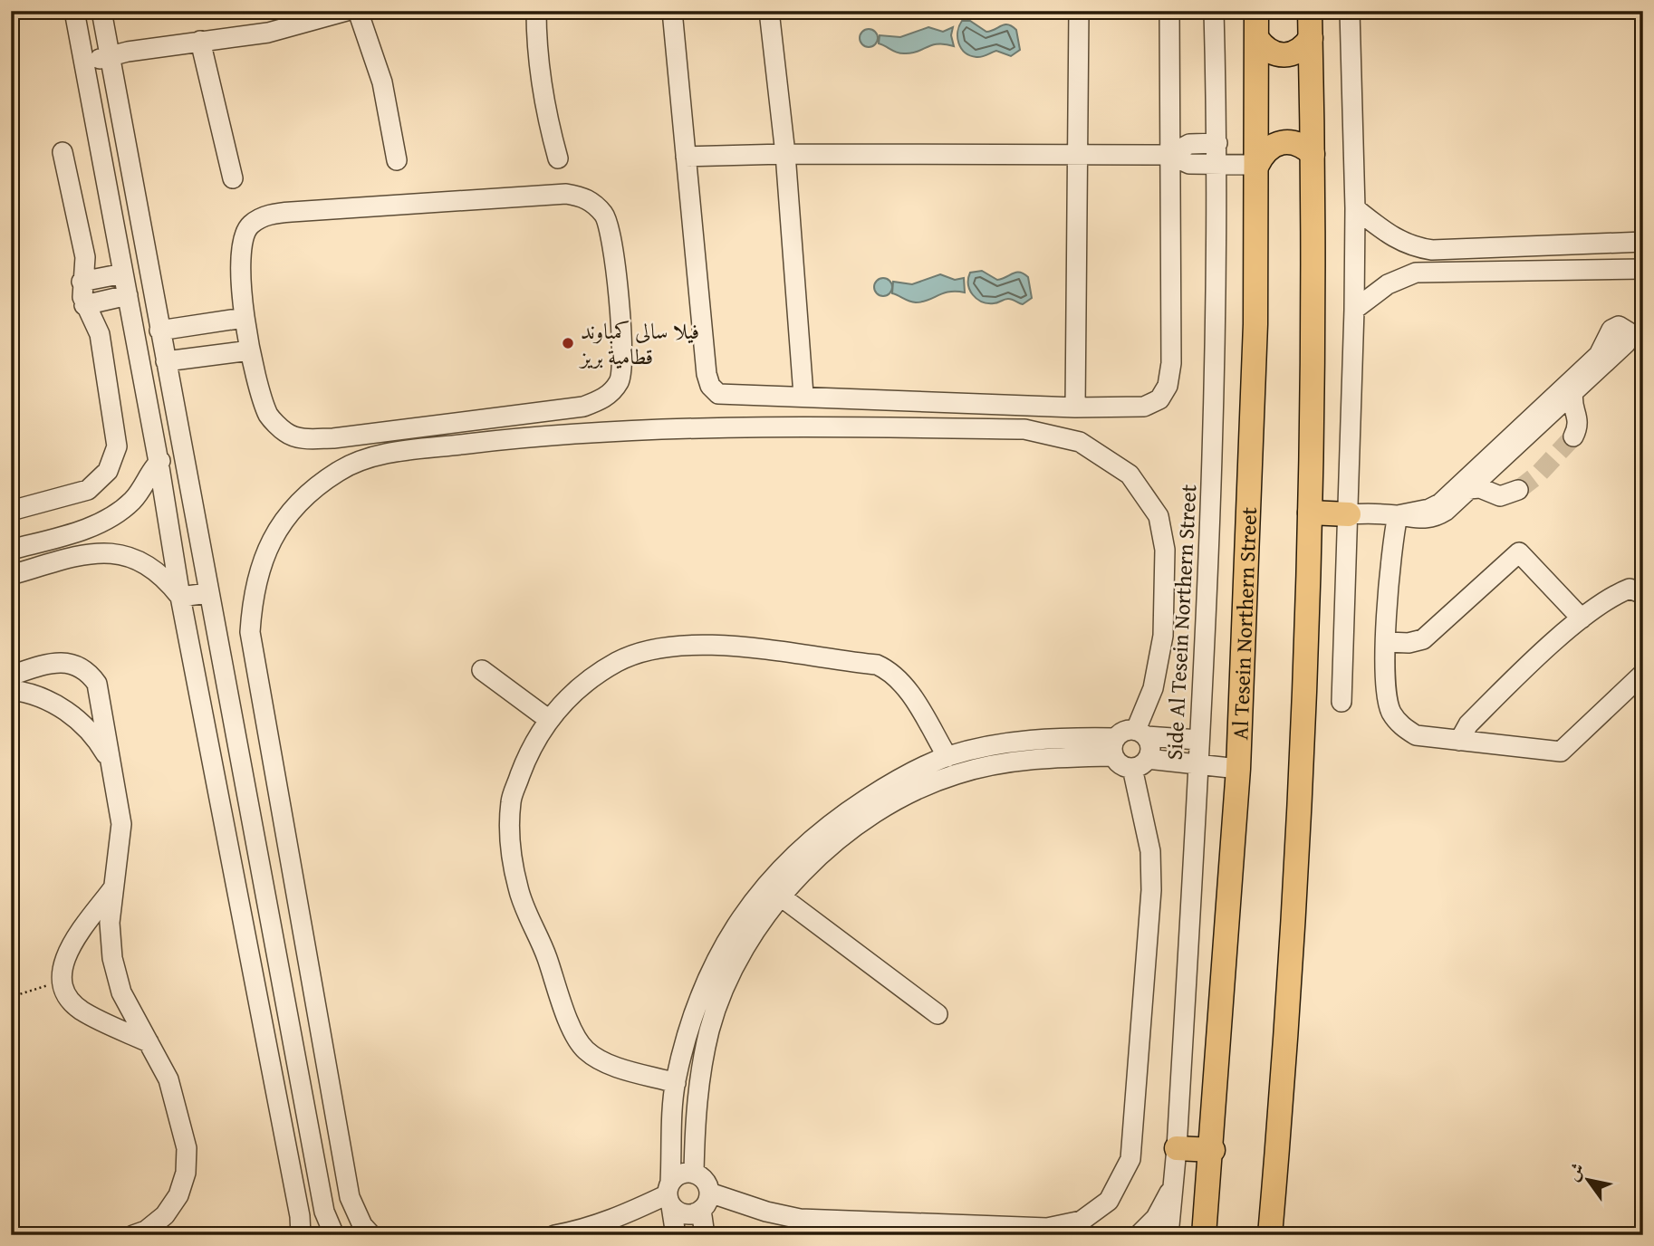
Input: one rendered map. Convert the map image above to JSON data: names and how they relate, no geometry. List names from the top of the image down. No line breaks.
{"streets":{"main road":["Al Tesein Northern Street"],"street":["Side Al Tesein Northern Street"]},"places":["فيلا سالى كمباوند قطامية بريز"],"north":"top left"}
